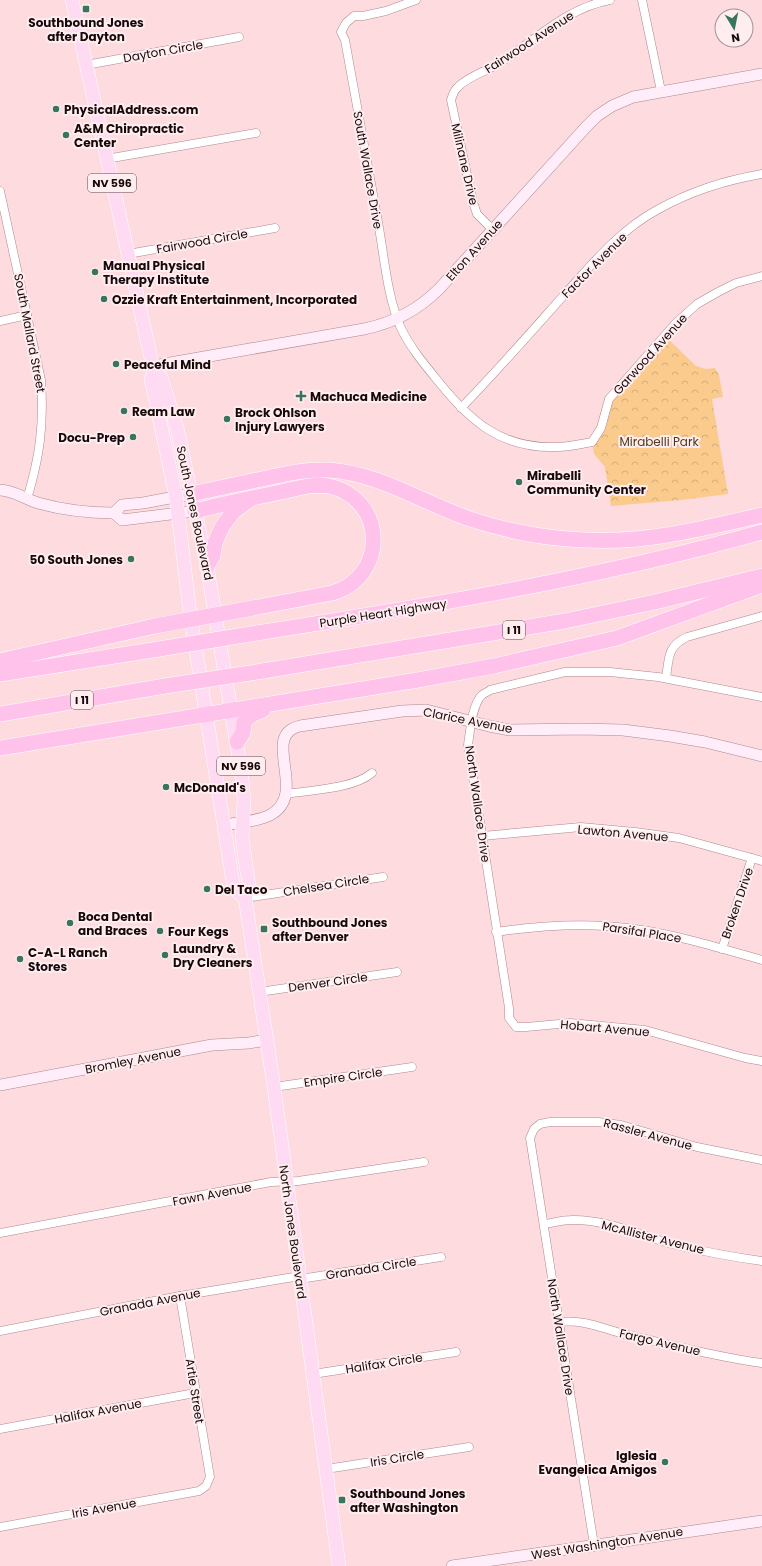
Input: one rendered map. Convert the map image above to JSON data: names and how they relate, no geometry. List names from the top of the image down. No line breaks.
{"streets":{"highway":["Purple Heart Highway","I 11"],"main road":["NV 596","South Jones Boulevard","North Jones Boulevard"],"street":["Fairwood Avenue","Dayton Circle","Milinane Drive","South Wallace Drive","Fairwood Circle","Elton Avenue","Factor Avenue","South Mallard Street","Garwood Avenue","Clarice Avenue","North Wallace Drive","Lawton Avenue","Chelsea Circle","Broken Drive","Parsifal Place","Denver Circle","Hobart Avenue","Bromley Avenue","Empire Circle","Rassler Avenue","Fawn Avenue","McAllister Avenue","Granada Circle","Granada Avenue","Fargo Avenue","Halifax Circle","Artie Street","Halifax Avenue","Iris Circle","Iris Avenue","West Washington Avenue"]},"crossings":[["Fairwood Avenue","Milinane Drive"],["Dayton Circle","South Jones Boulevard"],["Milinane Drive","Elton Avenue"],["South Wallace Drive","Elton Avenue"],["South Wallace Drive","Factor Avenue"],["South Wallace Drive","Garwood Avenue"],["Fairwood Circle","South Jones Boulevard"],["Elton Avenue","South Jones Boulevard"],["South Jones Boulevard","North Jones Boulevard"],["Clarice Avenue","North Wallace Drive"],["North Wallace Drive","Lawton Avenue"],["North Wallace Drive","Parsifal Place"],["North Wallace Drive","Hobart Avenue"],["North Wallace Drive","Rassler Avenue"],["North Wallace Drive","McAllister Avenue"],["North Wallace Drive","Fargo Avenue"],["North Wallace Drive","West Washington Avenue"],["Lawton Avenue","Broken Drive"],["Chelsea Circle","North Jones Boulevard"],["Broken Drive","Parsifal Place"],["Denver Circle","North Jones Boulevard"],["Bromley Avenue","North Jones Boulevard"],["Empire Circle","North Jones Boulevard"],["Fawn Avenue","North Jones Boulevard"],["North Jones Boulevard","Granada Circle"],["North Jones Boulevard","Granada Avenue"],["North Jones Boulevard","Halifax Circle"],["North Jones Boulevard","Iris Circle"],["Granada Circle","Granada Avenue"],["Granada Avenue","Artie Street"],["Artie Street","Halifax Avenue"],["Artie Street","Iris Avenue"]],"parks":["Mirabelli Park"],"places":{"transit":["Southbound Jones after Dayton","Southbound Jones after Denver","Southbound Jones after Washington"],"other":["PhysicalAddress.com","A&M Chiropractic Center","Manual Physical Therapy Institute","Ozzie Kraft Entertainment, Incorporated","Peaceful Mind","Ream Law","Brock Ohlson Injury Lawyers","Docu-Prep","Mirabelli Community Center","50 South Jones","McDonald's","Del Taco","Boca Dental and Braces","Four Kegs","Laundry & Dry Cleaners","C-A-L Ranch Stores","Iglesia Evangelica Amigos"],"health":["Machuca Medicine"]},"north":"bottom"}
